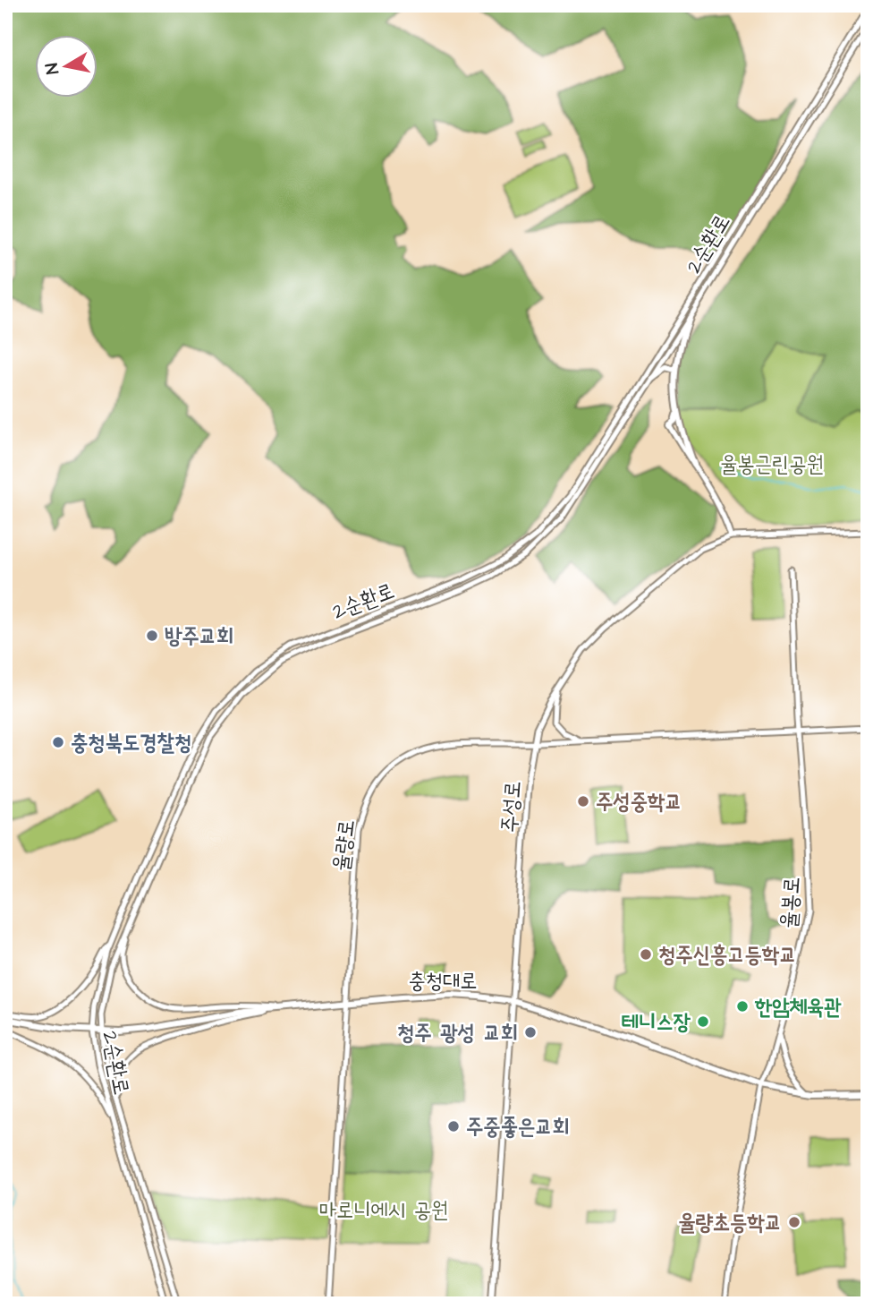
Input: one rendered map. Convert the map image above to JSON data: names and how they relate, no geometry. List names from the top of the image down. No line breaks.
{"streets":{"main road":["충청대로"],"street":["2순환로","주성로","율량로","율봉로"]},"crossings":[["2순환로","충청대로"],["주성로","율량로"],["주성로","충청대로"],["율량로","율봉로"],["율량로","충청대로"],["율봉로","충청대로"]],"parks":["율봉근린공원","마로니에시 공원"],"places":["방주교회","충청북도경찰청","주성중학교","청주신흥고등학교","한암체육관","테니스장","청주 광성 교회","주중좋은교회","율량초등학교"],"north":"left"}
